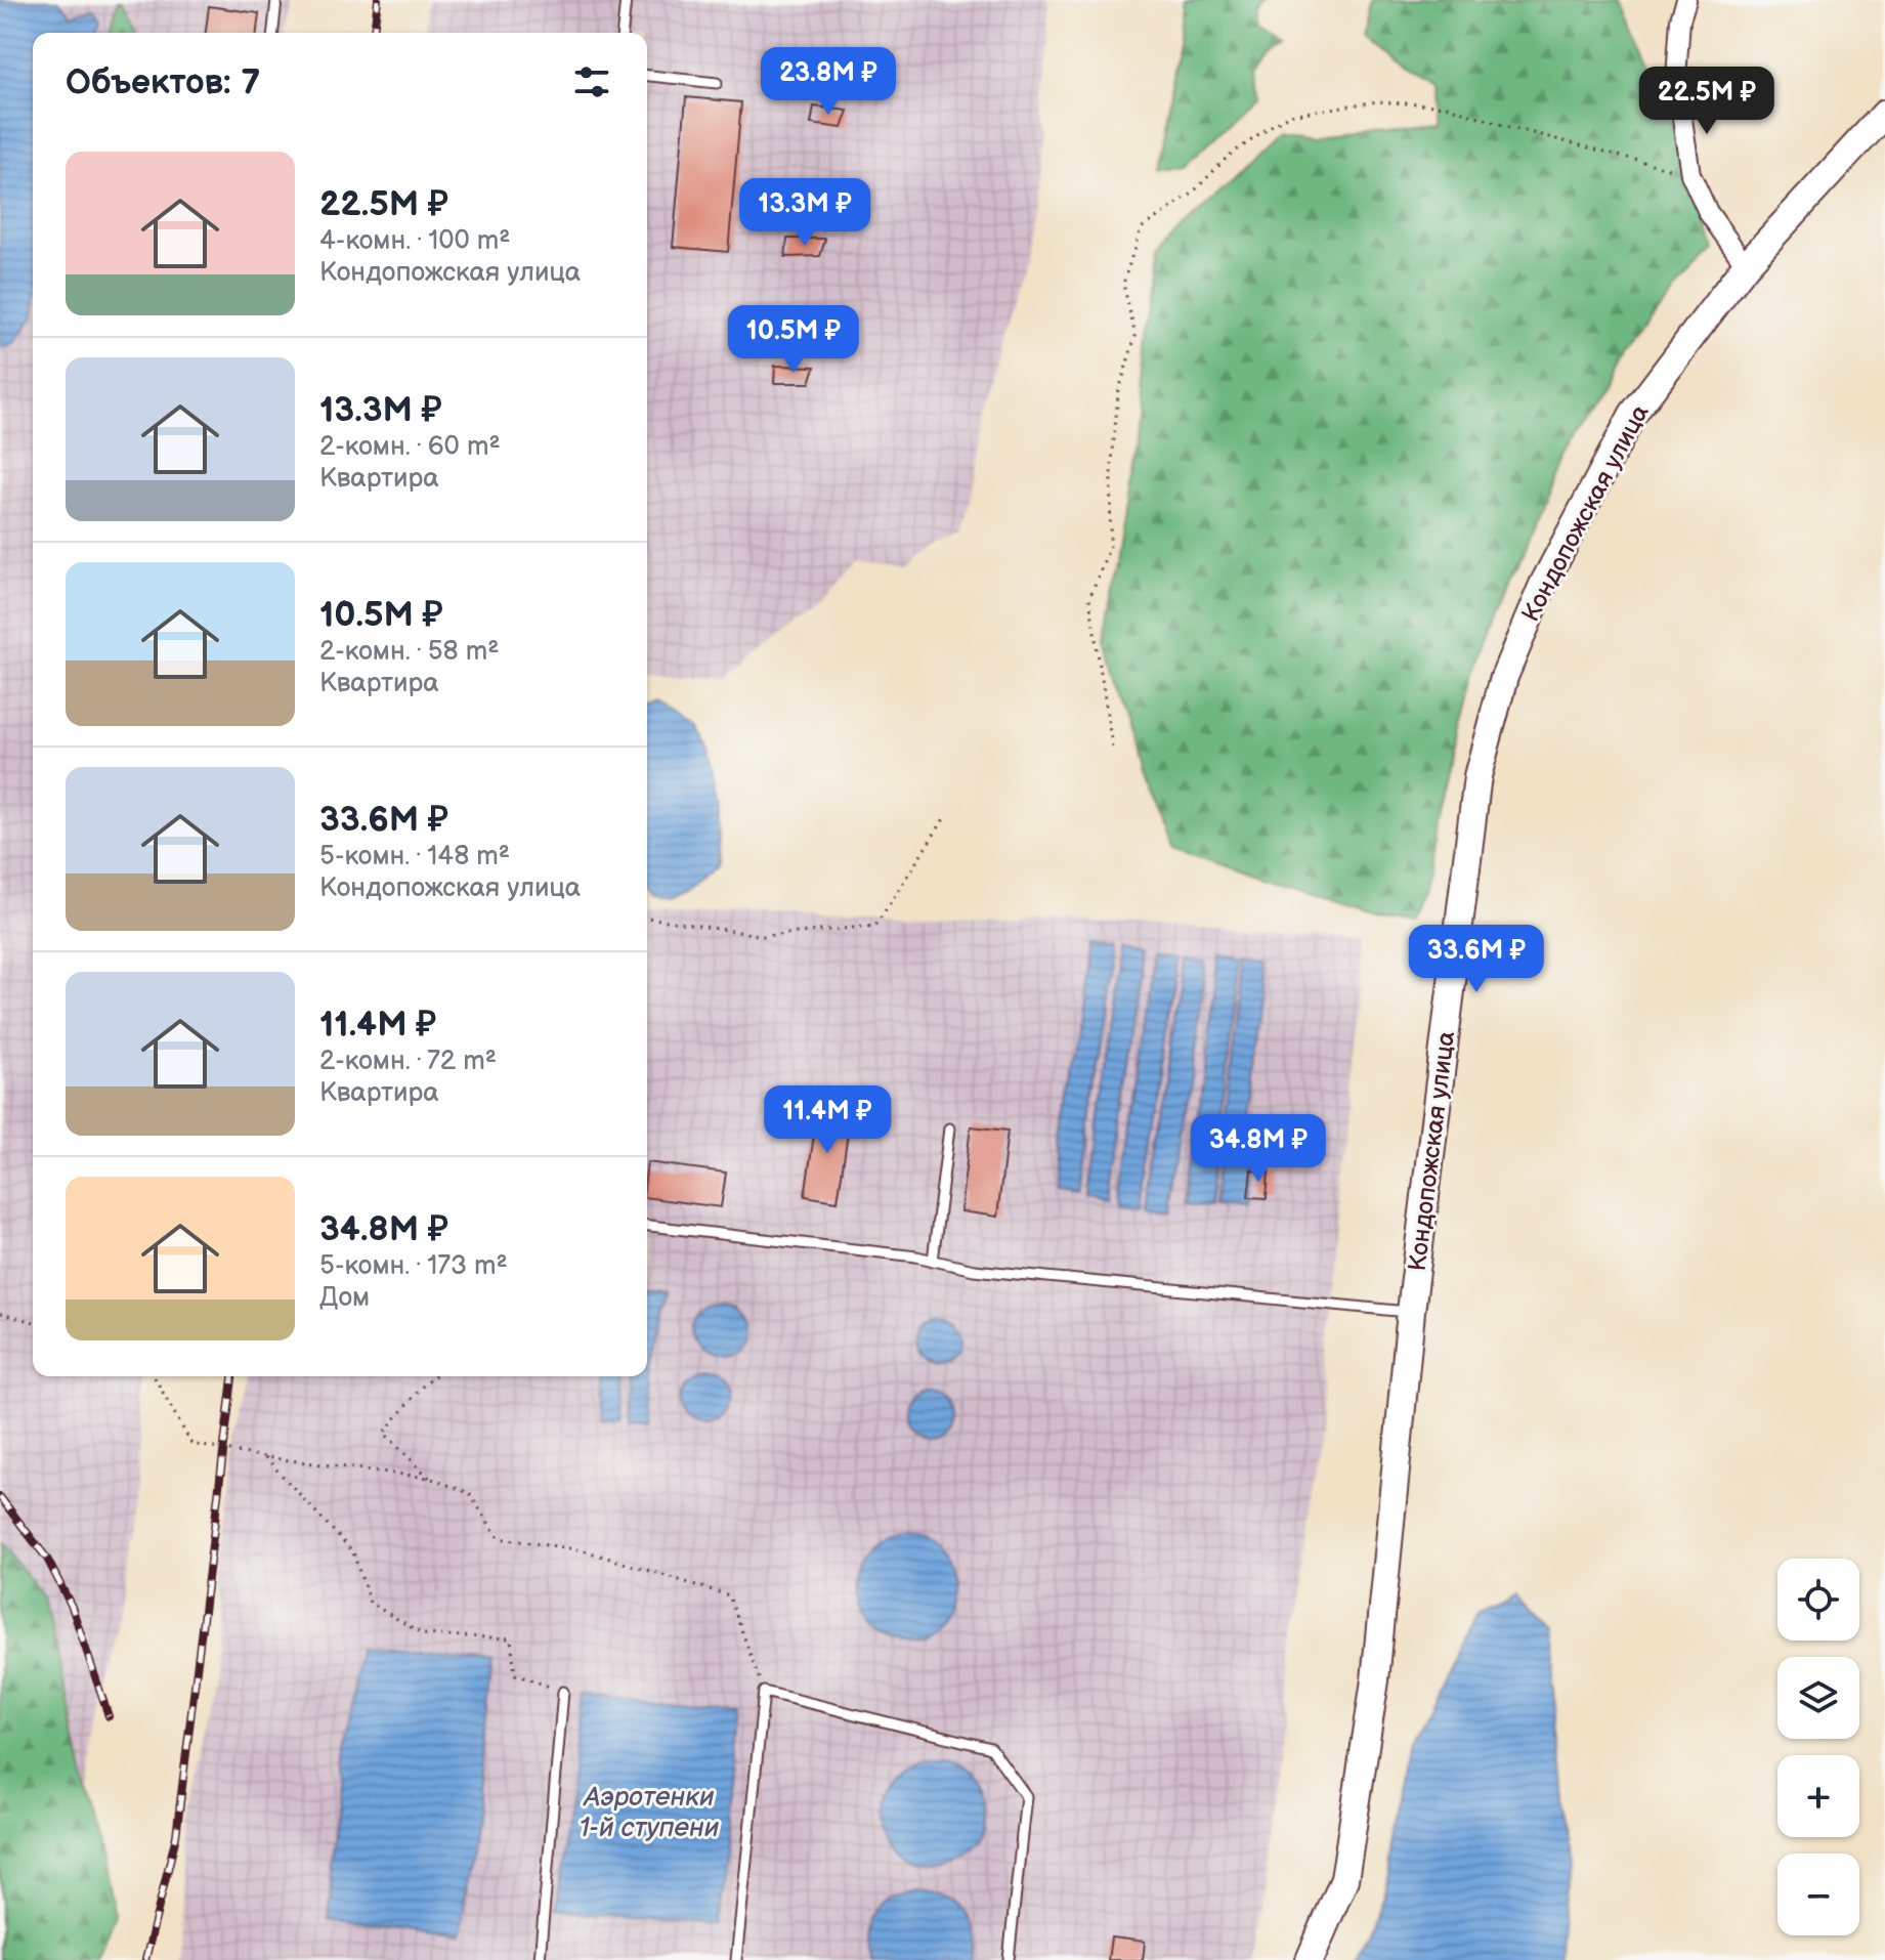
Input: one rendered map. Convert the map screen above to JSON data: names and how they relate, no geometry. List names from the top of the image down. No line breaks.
{"streets":{"street":["Кондопожская улица"]},"water":["Аэротенки 1-й ступени"],"page":{"heading":"Объектов: 7","price":["23.8M ₽","22.5M ₽","13.3M ₽","10.5M ₽","33.6M ₽","11.4M ₽","34.8M ₽"],"list":[{"name":"22.5M ₽","note":"4-комн. · 100 m² · Кондопожская улица"},{"name":"13.3M ₽","note":"2-комн. · 60 m² · Квартира"},{"name":"10.5M ₽","note":"2-комн. · 58 m² · Квартира"},{"name":"33.6M ₽","note":"5-комн. · 148 m² · Кондопожская улица"},{"name":"11.4M ₽","note":"2-комн. · 72 m² · Квартира"},{"name":"34.8M ₽","note":"5-комн. · 173 m² · Дом"}],"map_buttons":["+","−"]}}
